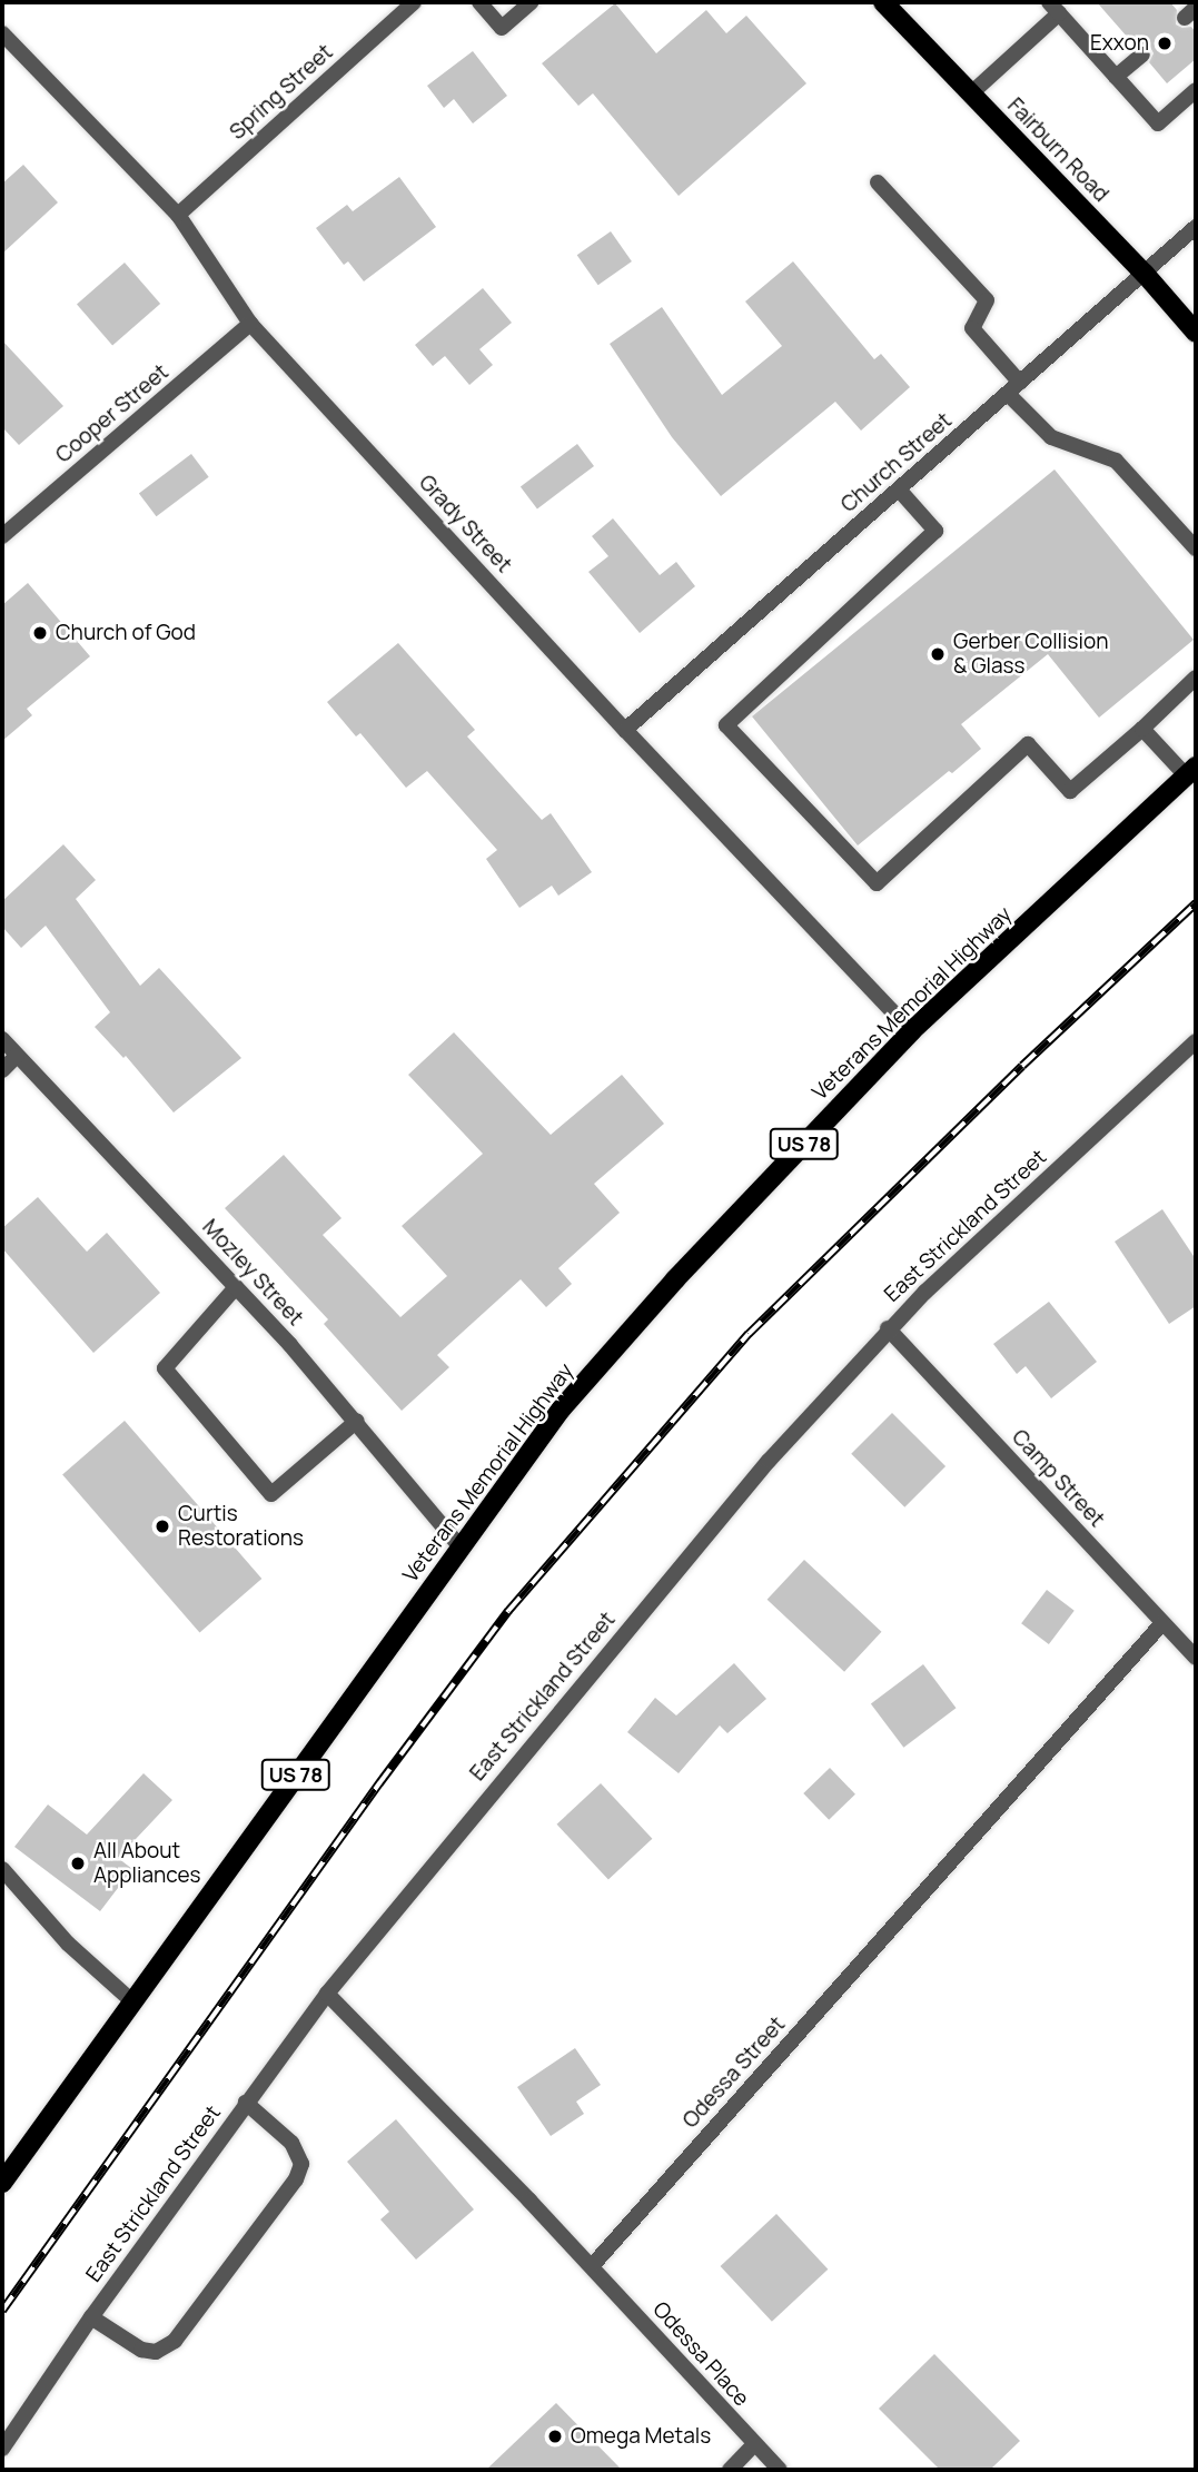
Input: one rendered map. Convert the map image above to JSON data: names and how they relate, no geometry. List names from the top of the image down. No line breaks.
{"streets":{"main road":["Fairburn Road","Veterans Memorial Highway","US 78"],"street":["Spring Street","Cooper Street","Church Street","Grady Street","East Strickland Street","Mozley Street","Camp Street","Odessa Street","Odessa Place"]},"crossings":[["Spring Street","Grady Street"],["Fairburn Road","Church Street"],["Cooper Street","Grady Street"],["Church Street","Grady Street"],["Grady Street","Veterans Memorial Highway"],["Veterans Memorial Highway","Mozley Street"],["East Strickland Street","Camp Street"],["Camp Street","Odessa Street"],["Odessa Street","Odessa Place"]],"places":["Exxon","Church of God","Gerber Collision & Glass","Curtis Restorations","All About Appliances","Omega Metals"]}
